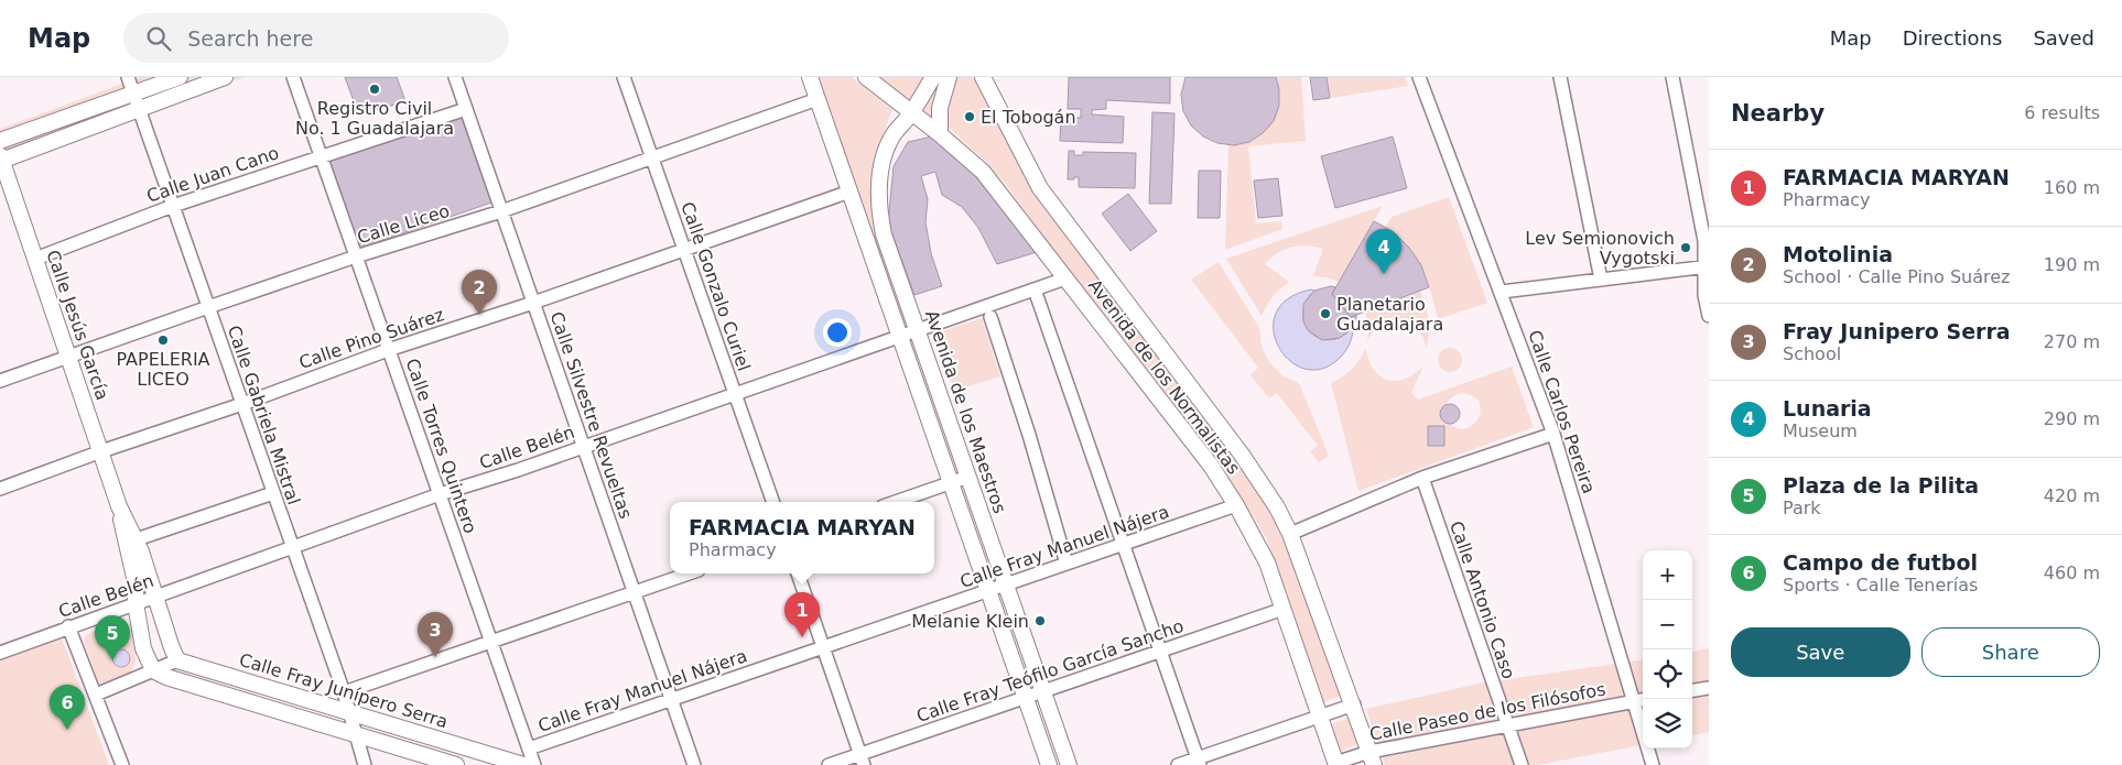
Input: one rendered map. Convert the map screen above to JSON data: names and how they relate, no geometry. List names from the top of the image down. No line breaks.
{"streets":{"street":["Calle Juan Cano","Calle Liceo","Calle Gonzalo Curiel","Calle Jesús García","Calle Pino Suárez","Avenida de los Normalistas","Avenida de los Maestros","Calle Carlos Pereira","Calle Gabriela Mistral","Calle Silvestre Revueltas","Calle Torres Quintero","Calle Belén","Calle Fray Manuel Nájera","Calle Antonio Caso","Calle Fray Teófilo García Sancho","Calle Fray Junípero Serra","Calle Paseo de los Filósofos"]},"crossings":[["Calle Juan Cano","Calle Jesús García"],["Calle Juan Cano","Calle Gabriela Mistral"],["Calle Juan Cano","Calle Silvestre Revueltas"],["Calle Juan Cano","Calle Torres Quintero"],["Calle Liceo","Calle Gonzalo Curiel"],["Calle Liceo","Calle Jesús García"],["Calle Liceo","Avenida de los Maestros"],["Calle Liceo","Calle Gabriela Mistral"],["Calle Liceo","Calle Silvestre Revueltas"],["Calle Liceo","Calle Torres Quintero"],["Calle Gonzalo Curiel","Calle Pino Suárez"],["Calle Gonzalo Curiel","Calle Belén"],["Calle Jesús García","Calle Pino Suárez"],["Calle Jesús García","Calle Belén"],["Calle Jesús García","Calle Fray Junípero Serra"],["Calle Pino Suárez","Avenida de los Maestros"],["Calle Pino Suárez","Calle Gabriela Mistral"],["Calle Pino Suárez","Calle Silvestre Revueltas"],["Calle Pino Suárez","Calle Torres Quintero"],["Avenida de los Normalistas","Avenida de los Maestros"],["Avenida de los Normalistas","Calle Belén"],["Avenida de los Normalistas","Calle Fray Manuel Nájera"],["Avenida de los Normalistas","Calle Fray Teófilo García Sancho"],["Avenida de los Normalistas","Calle Paseo de los Filósofos"],["Avenida de los Maestros","Calle Belén"],["Avenida de los Maestros","Calle Fray Manuel Nájera"],["Avenida de los Maestros","Calle Fray Teófilo García Sancho"],["Calle Carlos Pereira","Calle Paseo de los Filósofos"],["Calle Gabriela Mistral","Calle Belén"],["Calle Gabriela Mistral","Calle Fray Junípero Serra"],["Calle Silvestre Revueltas","Calle Belén"],["Calle Silvestre Revueltas","Calle Fray Manuel Nájera"],["Calle Torres Quintero","Calle Belén"],["Calle Torres Quintero","Calle Fray Manuel Nájera"],["Calle Antonio Caso","Calle Paseo de los Filósofos"]],"places":["Registro Civil No. 1 Guadalajara","El Tobogán","Lev Semionovich Vygotski","Planetario Guadalajara","PAPELERIA LICEO","Melanie Klein"],"page":{"header":"Map","search":"Search here","nav":["Map","Directions","Saved"],"heading":["Nearby","6 results"],"list":[{"mark":"1","name":"FARMACIA MARYAN","note":"Pharmacy","value":"160 m"},{"mark":"2","name":"Motolinia","note":"School · Calle Pino Suárez","value":"190 m"},{"mark":"3","name":"Fray Junipero Serra","note":"School","value":"270 m"},{"mark":"4","name":"Lunaria","note":"Museum","value":"290 m"},{"mark":"5","name":"Plaza de la Pilita","note":"Park","value":"420 m"},{"mark":"6","name":"Campo de futbol","note":"Sports · Calle Tenerías","value":"460 m"}],"pins":["4","2","1","3","5","6"],"popup":["FARMACIA MARYAN","Pharmacy"],"map_buttons":["+","−"],"buttons":["Save","Share"]}}
